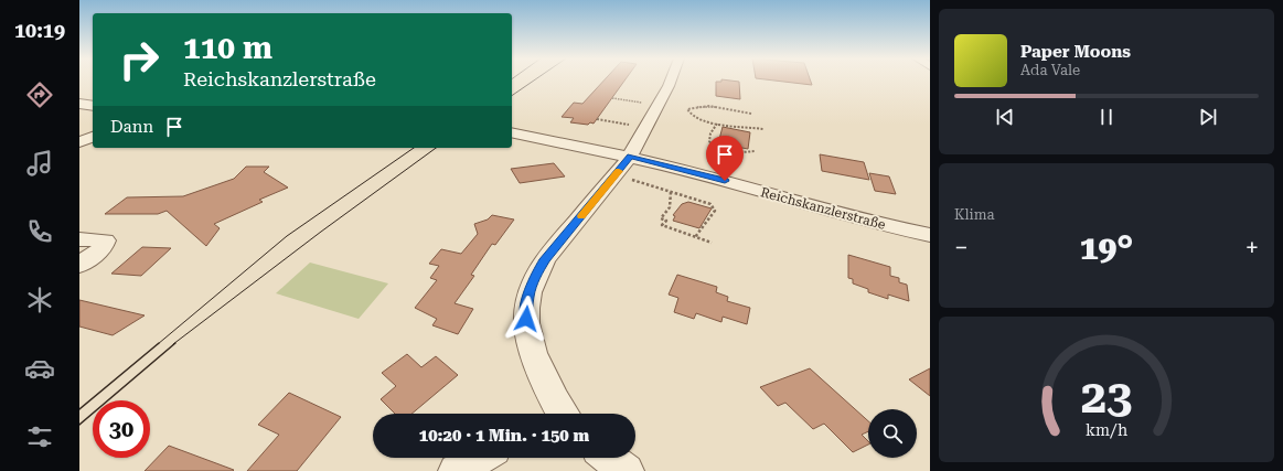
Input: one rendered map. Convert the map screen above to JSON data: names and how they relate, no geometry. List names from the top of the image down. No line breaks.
{"streets":{"street":["Reichskanzlerstraße"]},"page":{"tabs":"10:19","turn":["110 m","Reichskanzlerstraße"],"song":["Paper Moons","Ada Vale"],"then":"Dann","tile":"Klima","heat":["−","19°","+"],"limit":"30","trip":"10:20 · 1 Min. · 150 m","gauge":["23","km/h"]}}
